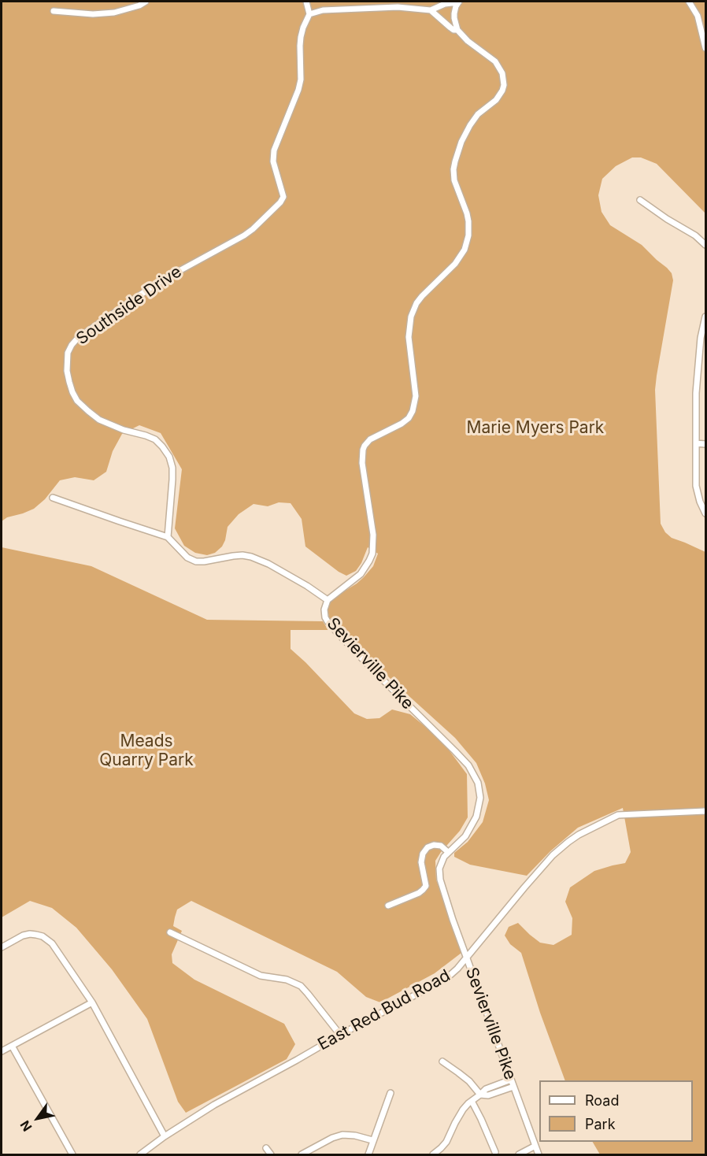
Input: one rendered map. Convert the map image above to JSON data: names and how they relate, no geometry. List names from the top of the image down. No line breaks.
{"streets":{"street":["Southside Drive","Sevierville Pike","East Red Bud Road"]},"crossings":[["Sevierville Pike","East Red Bud Road"]],"parks":["Marie Myers Park","Meads Quarry Park"],"legend":["Road","Park"],"north":"bottom left"}
